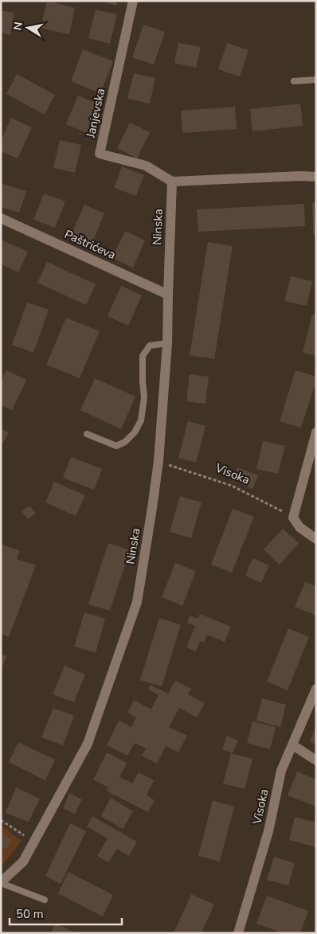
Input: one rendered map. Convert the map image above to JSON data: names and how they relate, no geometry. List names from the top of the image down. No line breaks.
{"streets":{"street":["Janjevska","Ninska","Paštrićeva","Visoka"]},"crossings":[["Janjevska","Ninska"],["Ninska","Paštrićeva"],["Ninska","Visoka"]],"scale_bar":"50 m","north":"left"}
